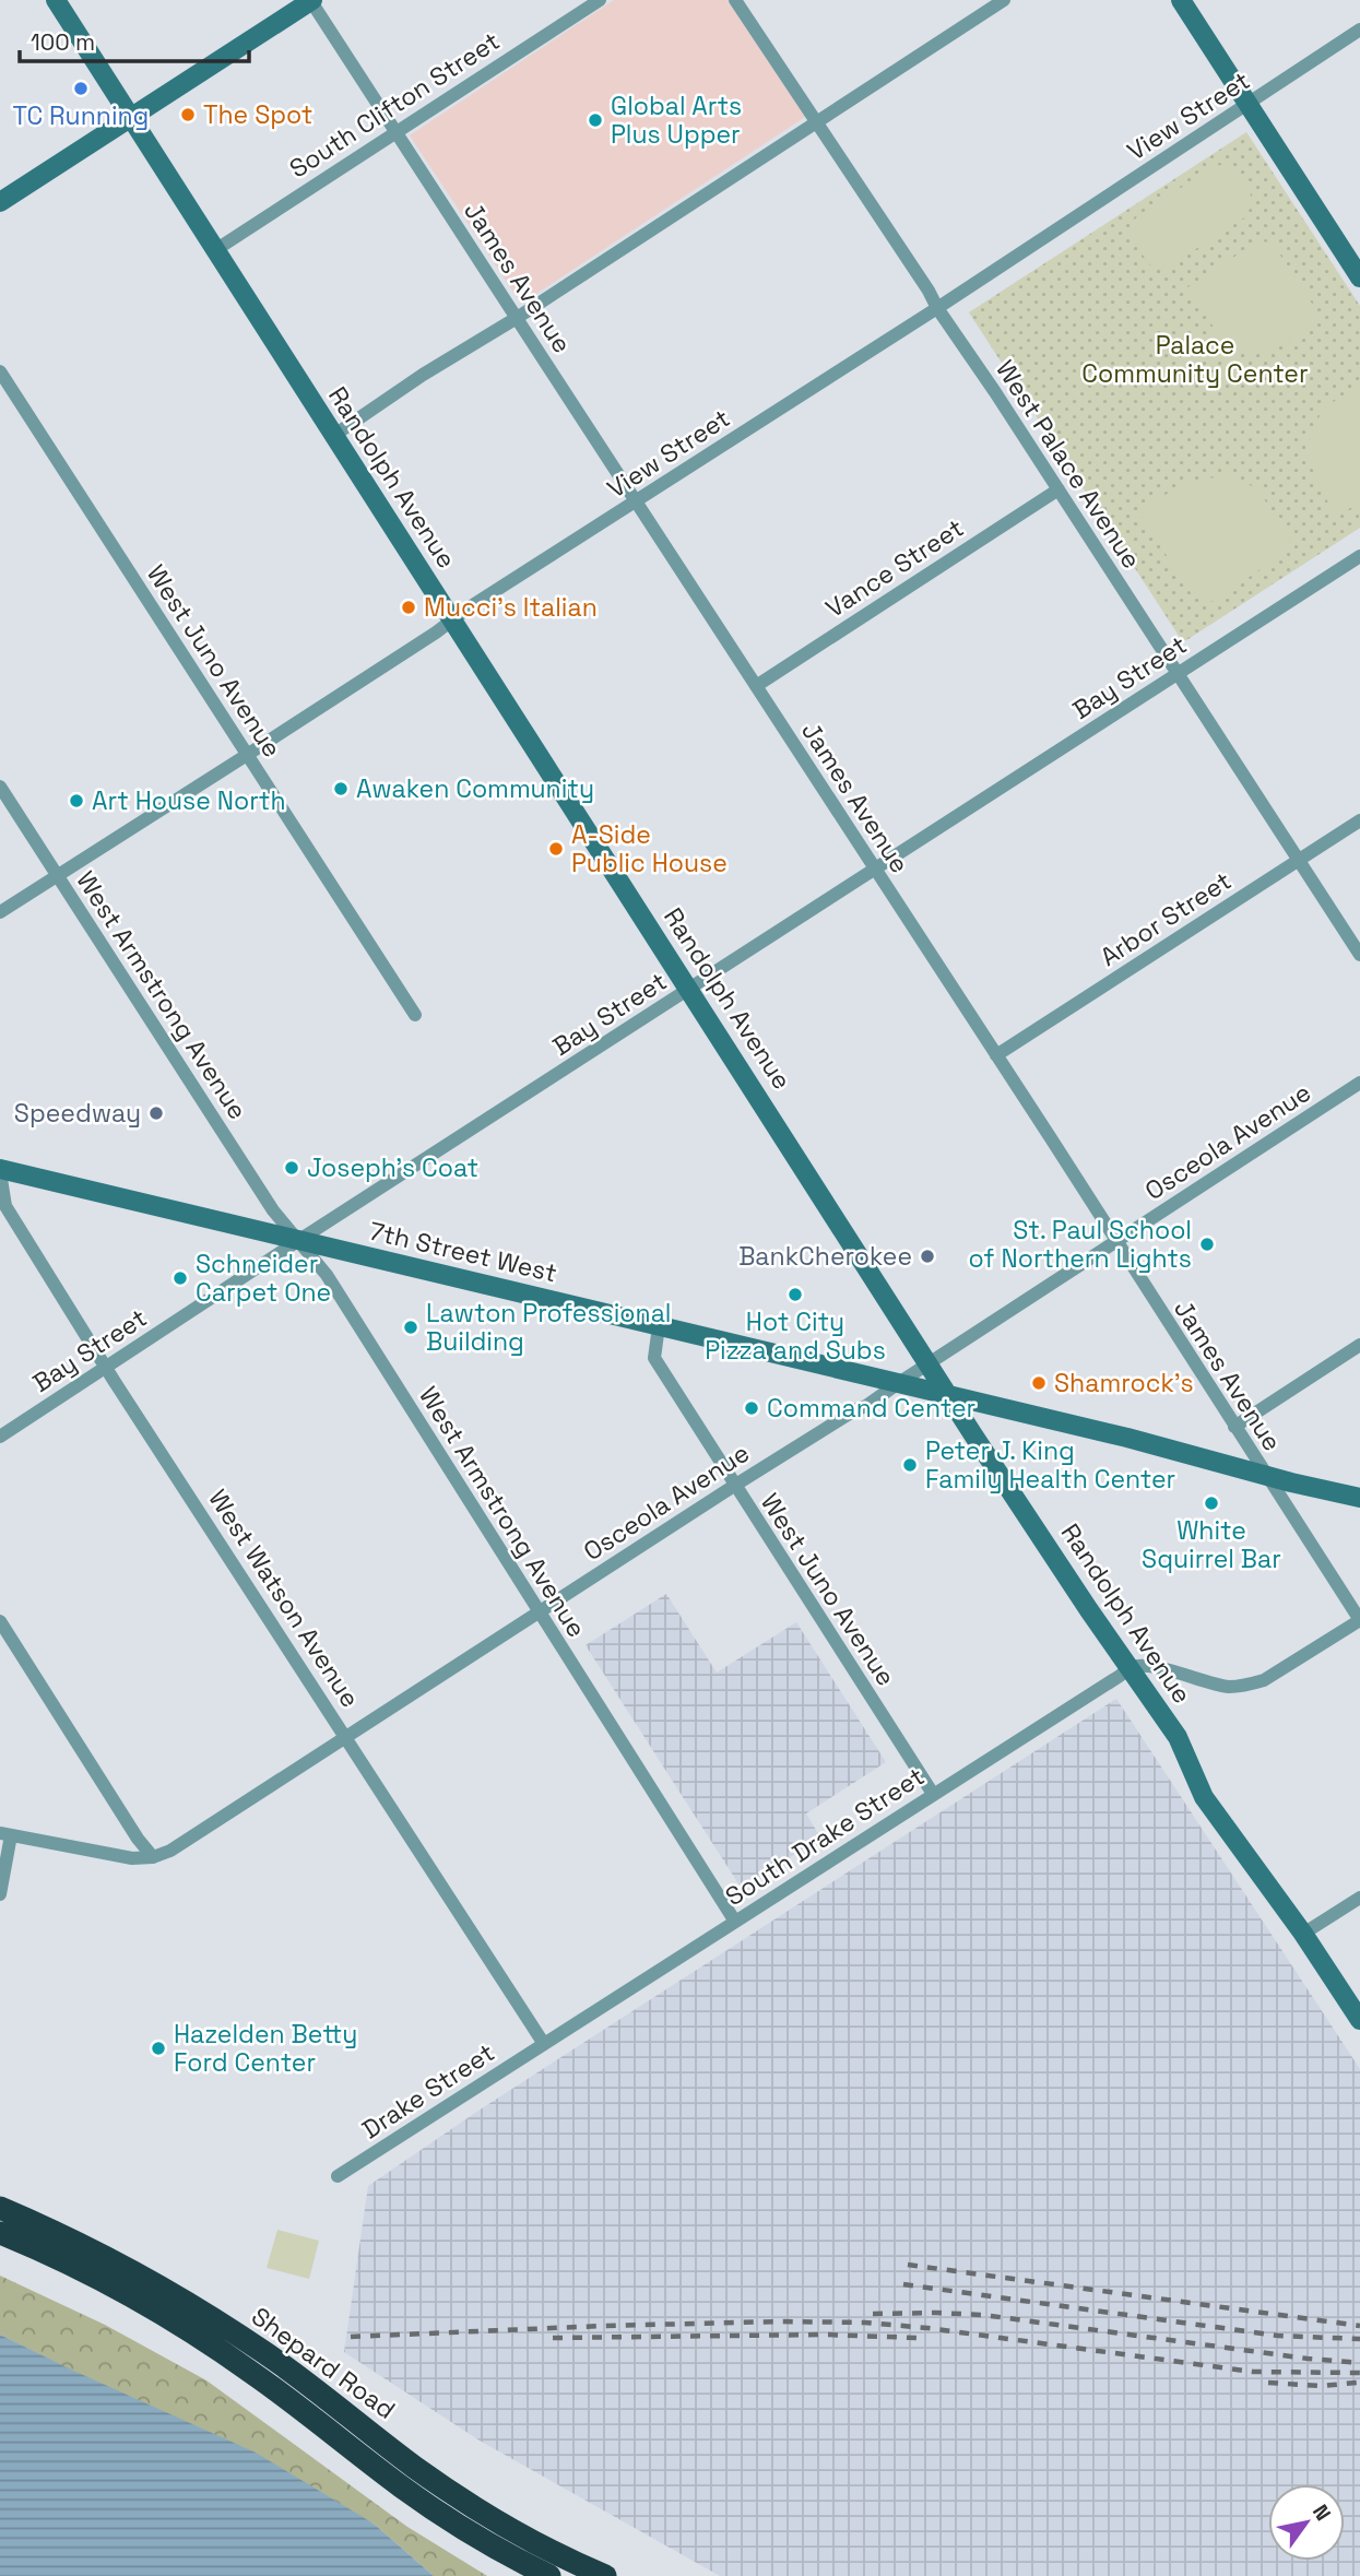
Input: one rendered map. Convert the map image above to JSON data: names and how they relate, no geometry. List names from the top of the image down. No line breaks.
{"streets":{"highway":["Shepard Road"],"street":["South Clifton Street","View Street","James Avenue","West Palace Avenue","Randolph Avenue","Vance Street","West Juno Avenue","Bay Street","Arbor Street","West Armstrong Avenue","Osceola Avenue","7th Street West","West Watson Avenue","South Drake Street","Drake Street"]},"crossings":[["South Clifton Street","James Avenue"],["South Clifton Street","Randolph Avenue"],["View Street","James Avenue"],["View Street","West Palace Avenue"],["View Street","Randolph Avenue"],["View Street","West Juno Avenue"],["View Street","West Armstrong Avenue"],["James Avenue","Vance Street"],["James Avenue","Bay Street"],["James Avenue","Arbor Street"],["James Avenue","Osceola Avenue"],["James Avenue","7th Street West"],["West Palace Avenue","Vance Street"],["West Palace Avenue","Bay Street"],["West Palace Avenue","Arbor Street"],["Randolph Avenue","Bay Street"],["Randolph Avenue","Osceola Avenue"],["Randolph Avenue","7th Street West"],["Randolph Avenue","South Drake Street"],["West Juno Avenue","Osceola Avenue"],["West Juno Avenue","7th Street West"],["West Juno Avenue","South Drake Street"],["Bay Street","West Armstrong Avenue"],["Bay Street","7th Street West"],["Bay Street","West Watson Avenue"],["West Armstrong Avenue","Osceola Avenue"],["West Armstrong Avenue","7th Street West"],["West Armstrong Avenue","South Drake Street"],["Osceola Avenue","7th Street West"],["Osceola Avenue","West Watson Avenue"],["7th Street West","West Watson Avenue"],["West Watson Avenue","South Drake Street"],["West Watson Avenue","Drake Street"],["South Drake Street","Drake Street"]],"parks":["Palace Community Center"],"places":["TC Running","The Spot","Global Arts Plus Upper","Mucci's Italian","Awaken Community","Art House North","A-Side Public House","Speedway","Joseph's Coat","St. Paul School of Northern Lights","BankCherokee","Schneider Carpet One","Hot City Pizza and Subs","Lawton Professional Building","Shamrock's","Command Center","Peter J. King Family Health Center","White Squirrel Bar","Hazelden Betty Ford Center"],"scale_bar":"100 m","north":"top right"}
